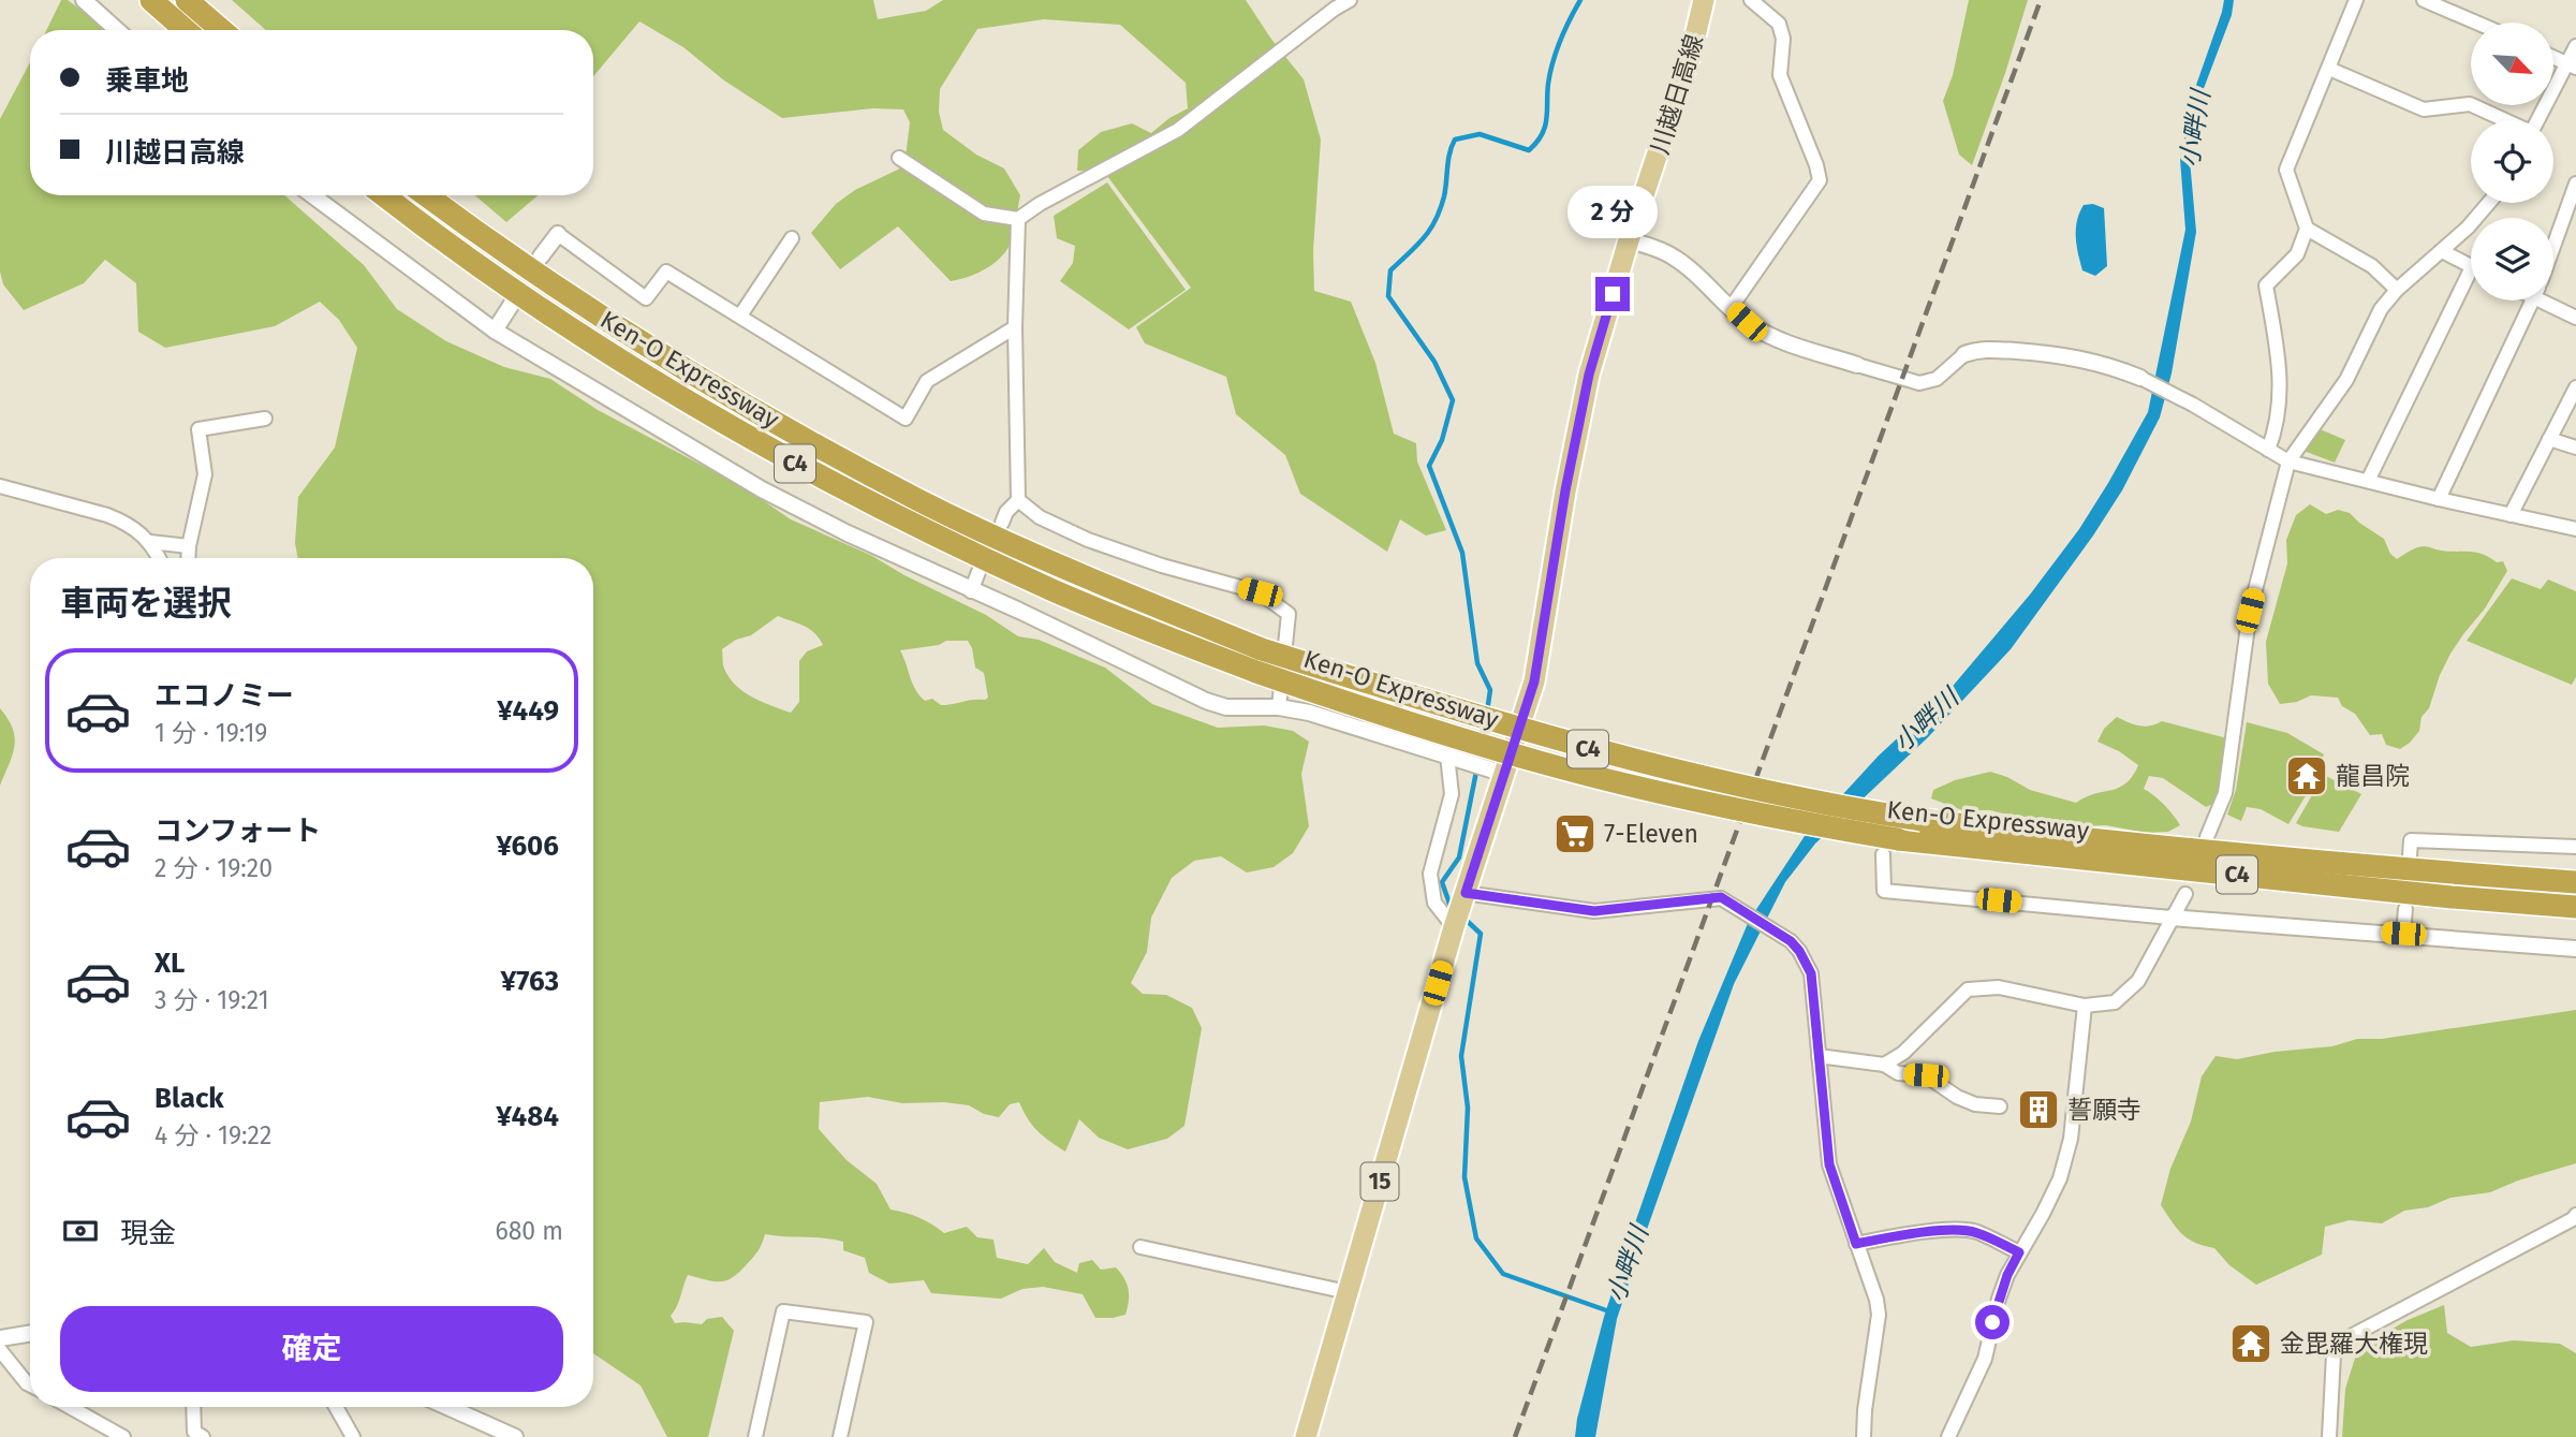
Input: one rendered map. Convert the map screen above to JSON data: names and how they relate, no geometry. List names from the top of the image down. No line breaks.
{"streets":{"highway":["Ken-O Expressway","C4"],"main road":["川越日高線","15"]},"crossings":[["川越日高線","15"]],"water":["小畔川"],"places":{"temple":["龍昌院","金毘羅大権現"],"supermarket":["7-Eleven"],"building":["誓願寺"]},"north":"bottom right","page":{"banner":["乗車地","川越日高線"],"bubble":"2 分","heading":"車両を選択","list":[{"name":"エコノミー","note":"1 分 · 19:19","value":"¥449"},{"name":"コンフォート","note":"2 分 · 19:20","value":"¥606"},{"name":"XL","note":"3 分 · 19:21","value":"¥763"},{"name":"Black","note":"4 分 · 19:22","value":"¥484"}],"pay":["現金","680 m"],"buttons":"確定"}}
